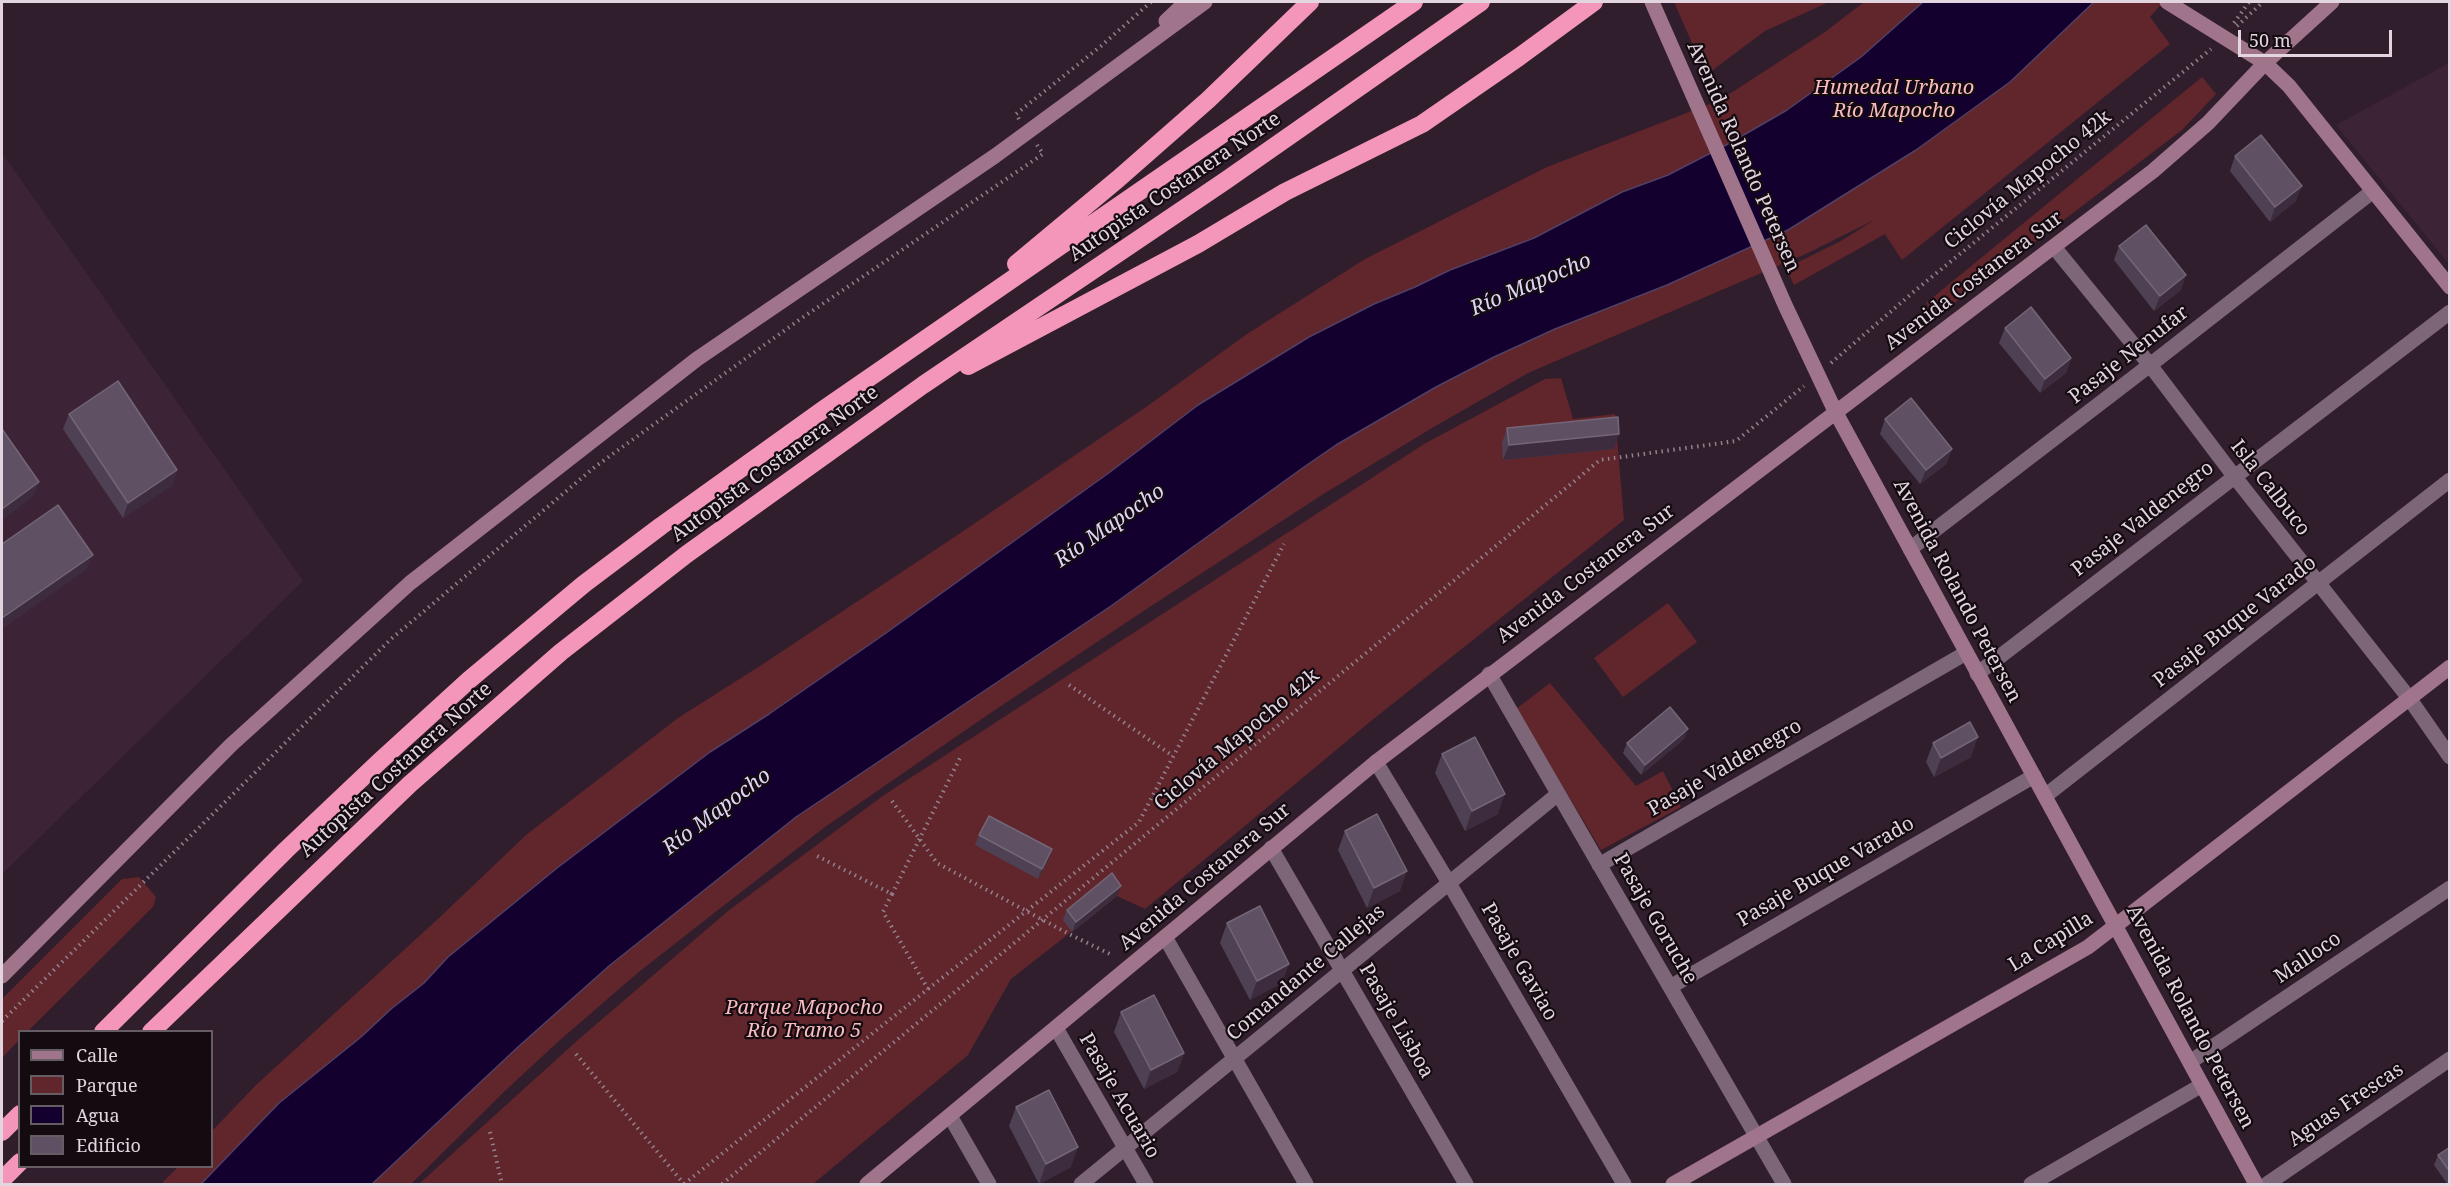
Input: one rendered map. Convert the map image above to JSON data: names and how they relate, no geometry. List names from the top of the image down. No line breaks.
{"streets":{"highway":["Autopista Costanera Norte"],"street":["Avenida Rolando Petersen","Avenida Costanera Sur","Pasaje Nenufar","Isla Calbuco","Pasaje Valdenegro","Pasaje Buque Varado","Pasaje Goruche","La Capilla","Malloco","Pasaje Gaviao","Comandante Callejas","Pasaje Lisboa","Pasaje Acuario","Aguas Frescas"],"path":["Ciclovía Mapocho 42k"]},"crossings":[["Avenida Rolando Petersen","Ciclovía Mapocho 42k"],["Avenida Rolando Petersen","Avenida Costanera Sur"],["Avenida Rolando Petersen","Pasaje Nenufar"],["Avenida Rolando Petersen","Pasaje Valdenegro"],["Avenida Rolando Petersen","Pasaje Buque Varado"],["Avenida Rolando Petersen","La Capilla"],["Avenida Rolando Petersen","Malloco"],["Avenida Costanera Sur","Isla Calbuco"],["Avenida Costanera Sur","Pasaje Goruche"],["Avenida Costanera Sur","Pasaje Gaviao"],["Avenida Costanera Sur","Pasaje Lisboa"],["Avenida Costanera Sur","Pasaje Acuario"],["Pasaje Nenufar","Isla Calbuco"],["Isla Calbuco","Pasaje Valdenegro"],["Isla Calbuco","Pasaje Buque Varado"],["Isla Calbuco","La Capilla"],["Pasaje Valdenegro","Pasaje Goruche"],["Pasaje Buque Varado","Pasaje Goruche"],["Pasaje Goruche","La Capilla"],["Pasaje Goruche","Comandante Callejas"],["Pasaje Gaviao","Comandante Callejas"],["Comandante Callejas","Pasaje Lisboa"],["Comandante Callejas","Pasaje Acuario"]],"water":["Río Mapocho"],"parks":["Humedal Urbano Río Mapocho","Parque Mapocho Río Tramo 5"],"legend":["Calle","Parque","Agua","Edificio"],"scale_bar":"50 m"}
